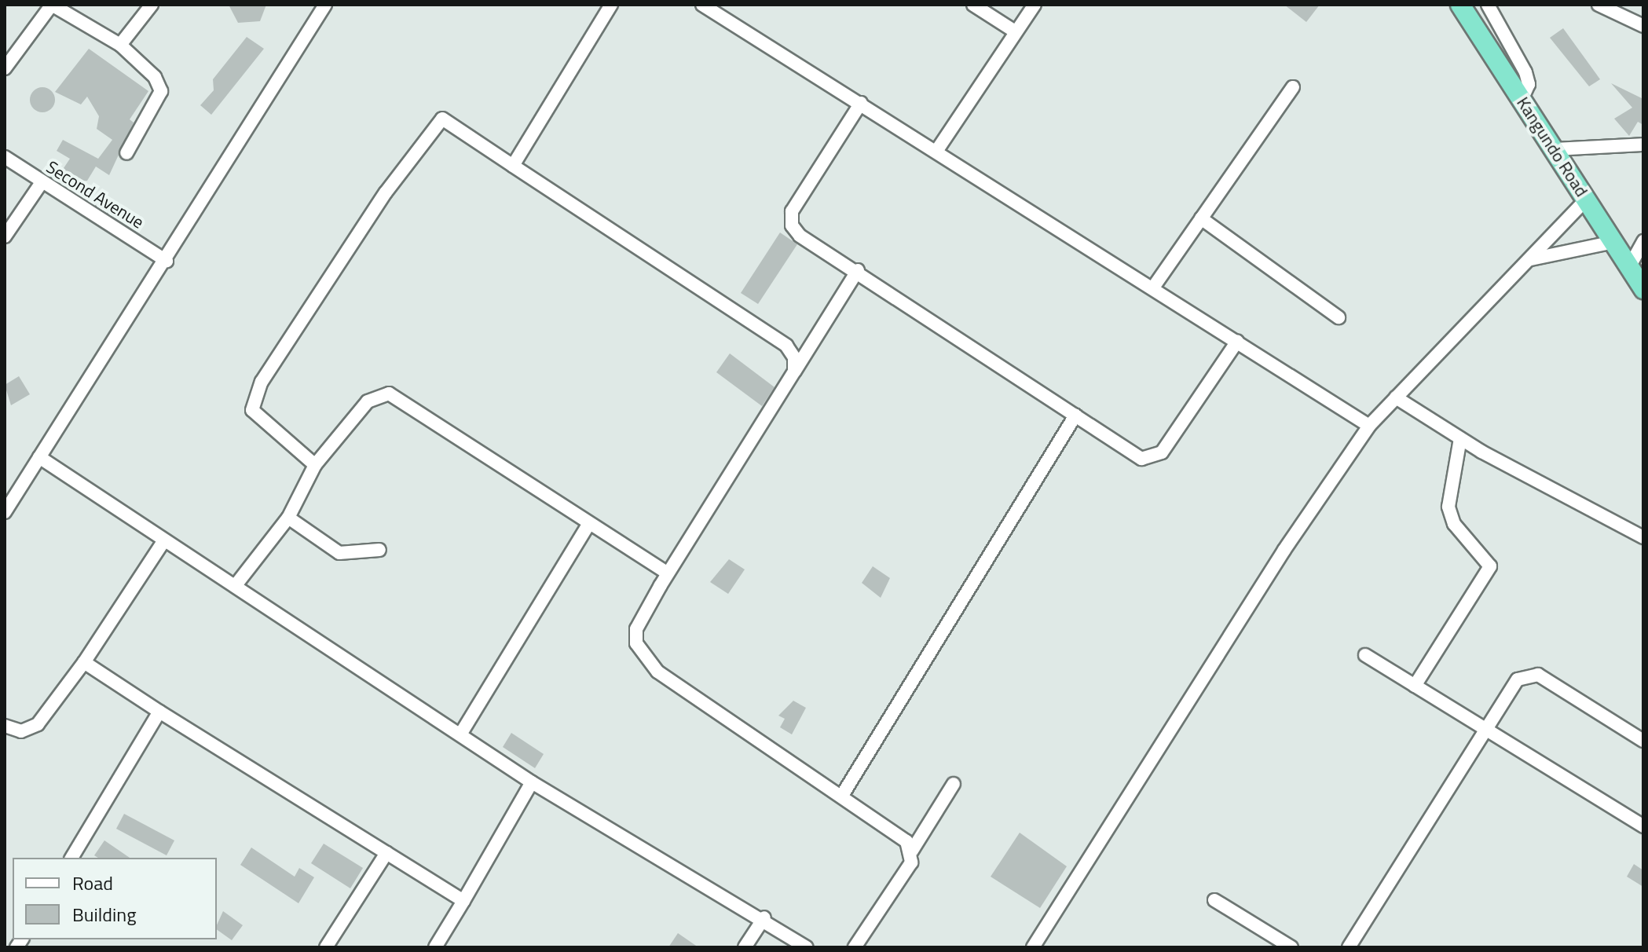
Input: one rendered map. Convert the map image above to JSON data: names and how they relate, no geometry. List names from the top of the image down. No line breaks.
{"streets":{"highway":["Kangundo Road"],"street":["Second Avenue"]},"legend":["Road","Building"]}
